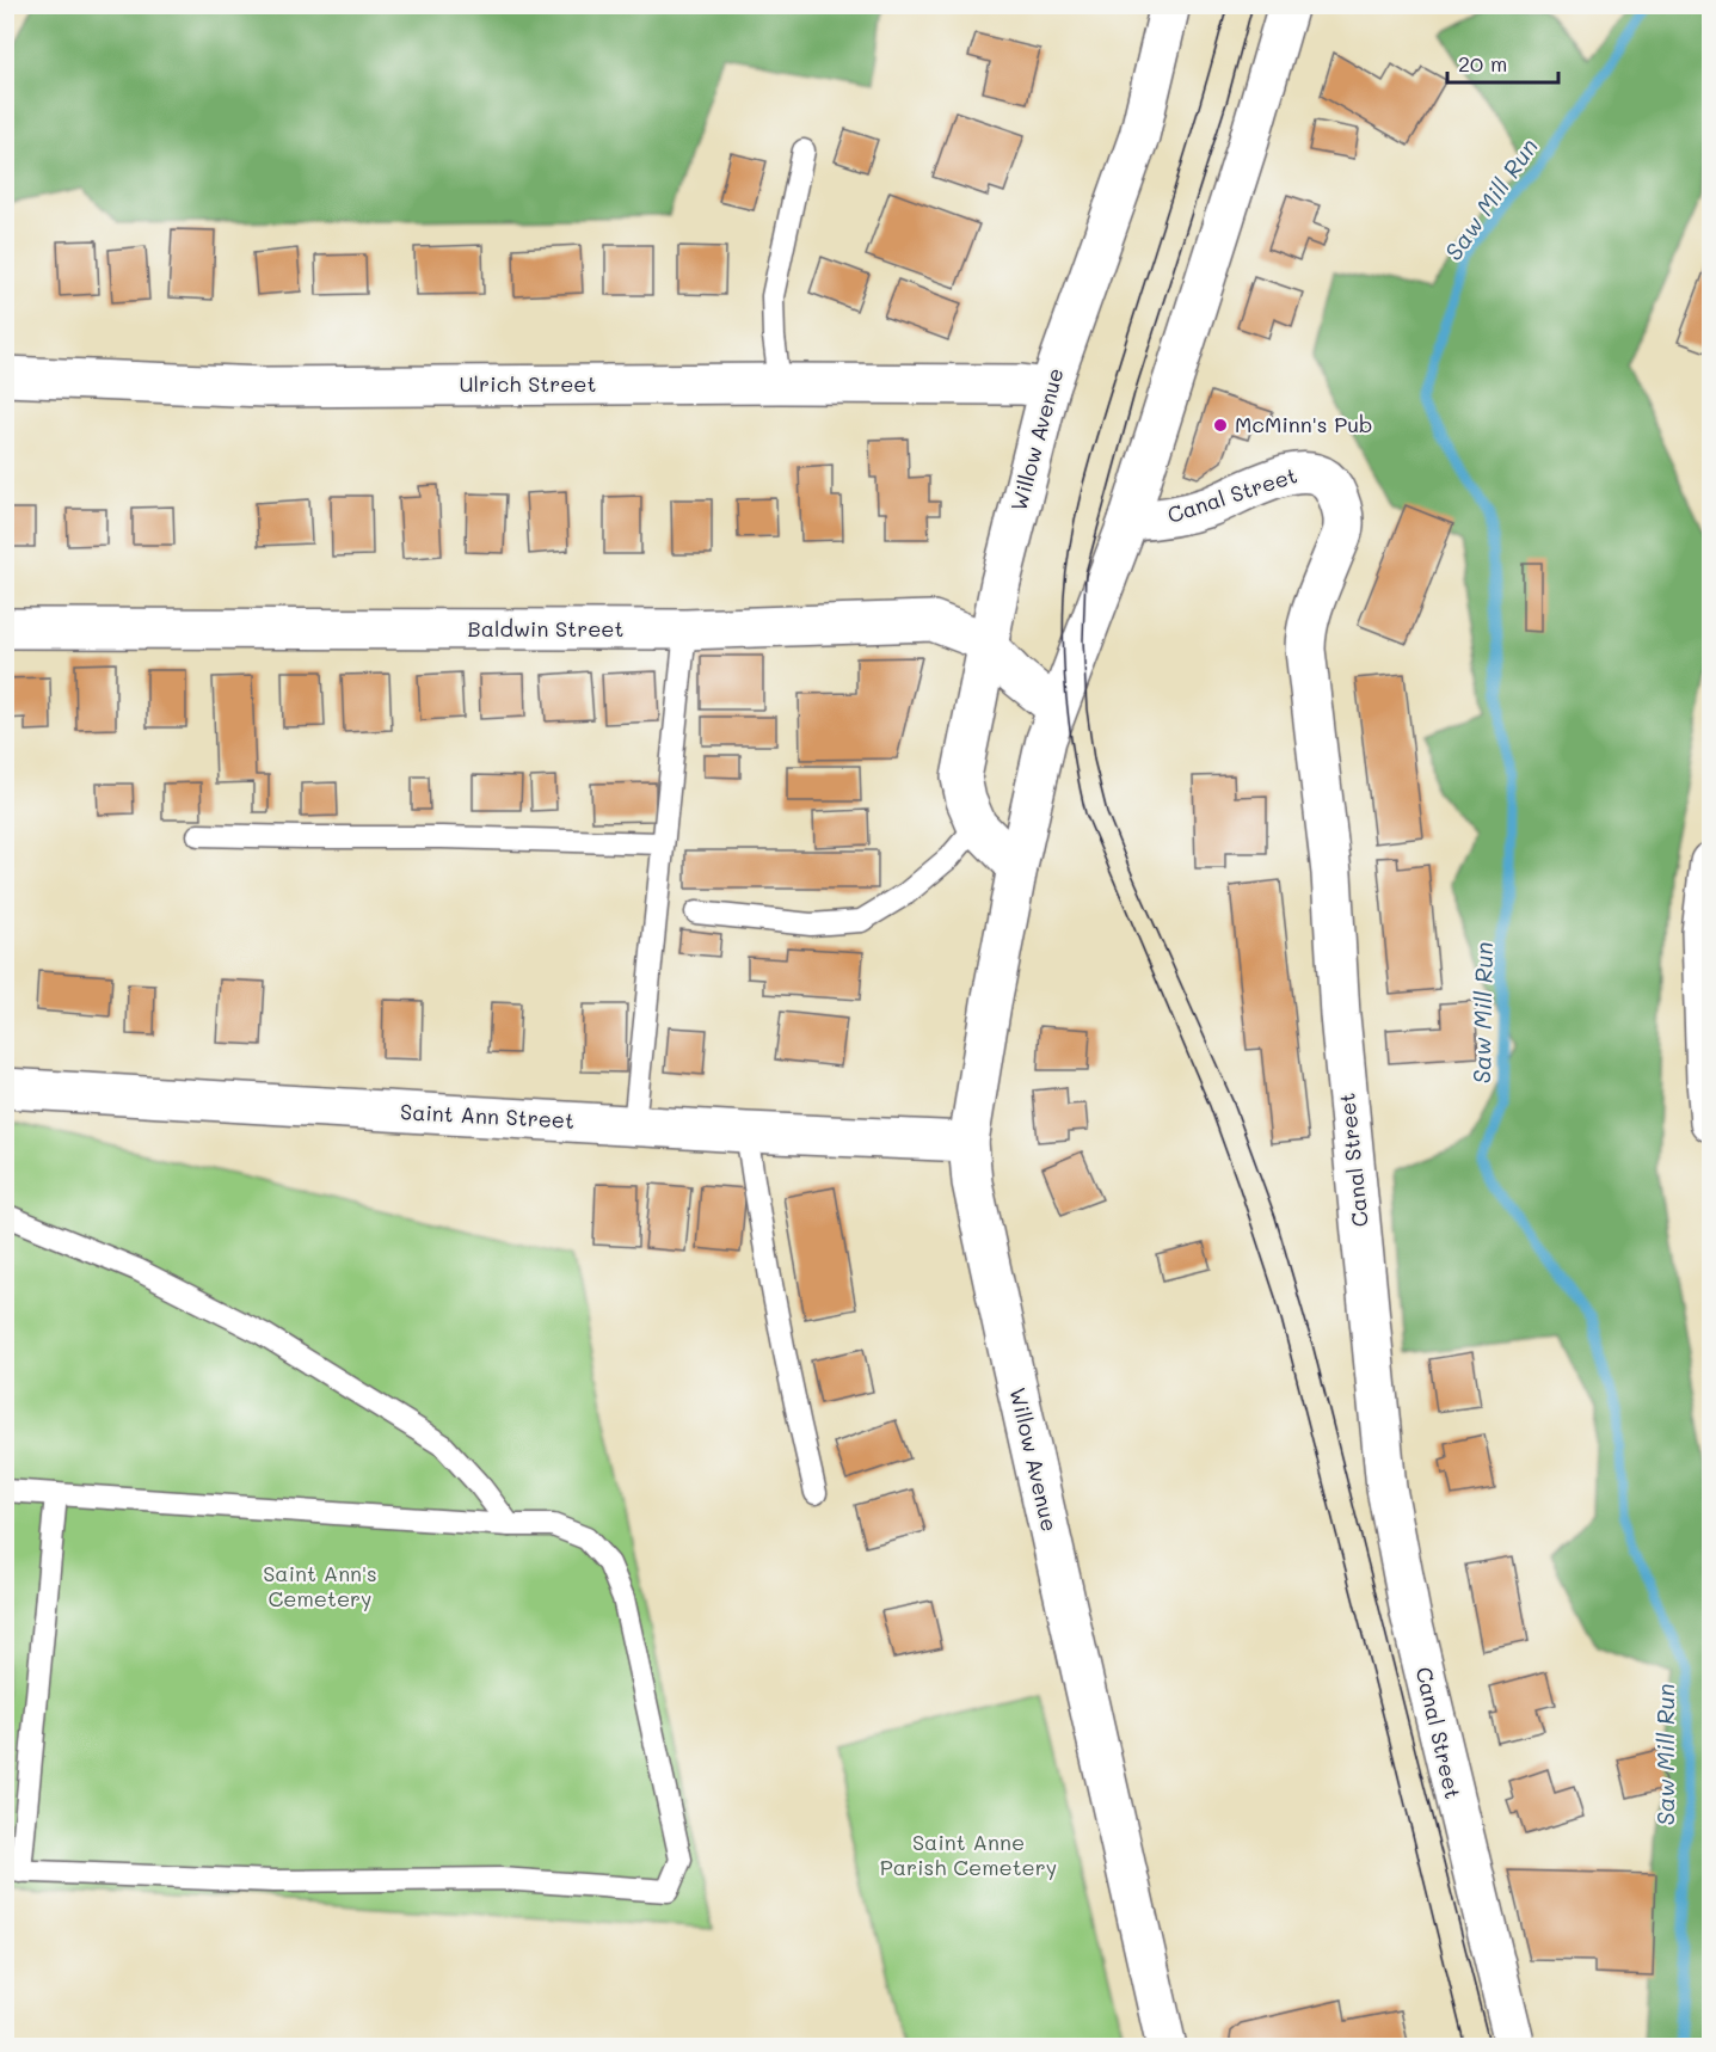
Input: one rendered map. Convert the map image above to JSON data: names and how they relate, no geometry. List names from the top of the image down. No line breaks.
{"streets":{"street":["Ulrich Street","Willow Avenue","Canal Street","Baldwin Street","Saint Ann Street"]},"crossings":[["Ulrich Street","Willow Avenue"],["Willow Avenue","Canal Street"],["Willow Avenue","Baldwin Street"],["Willow Avenue","Saint Ann Street"]],"water":["Saw Mill Run"],"parks":["Saint Ann's Cemetery","Saint Anne Parish Cemetery"],"places":["McMinn's Pub"],"scale_bar":"20 m"}
